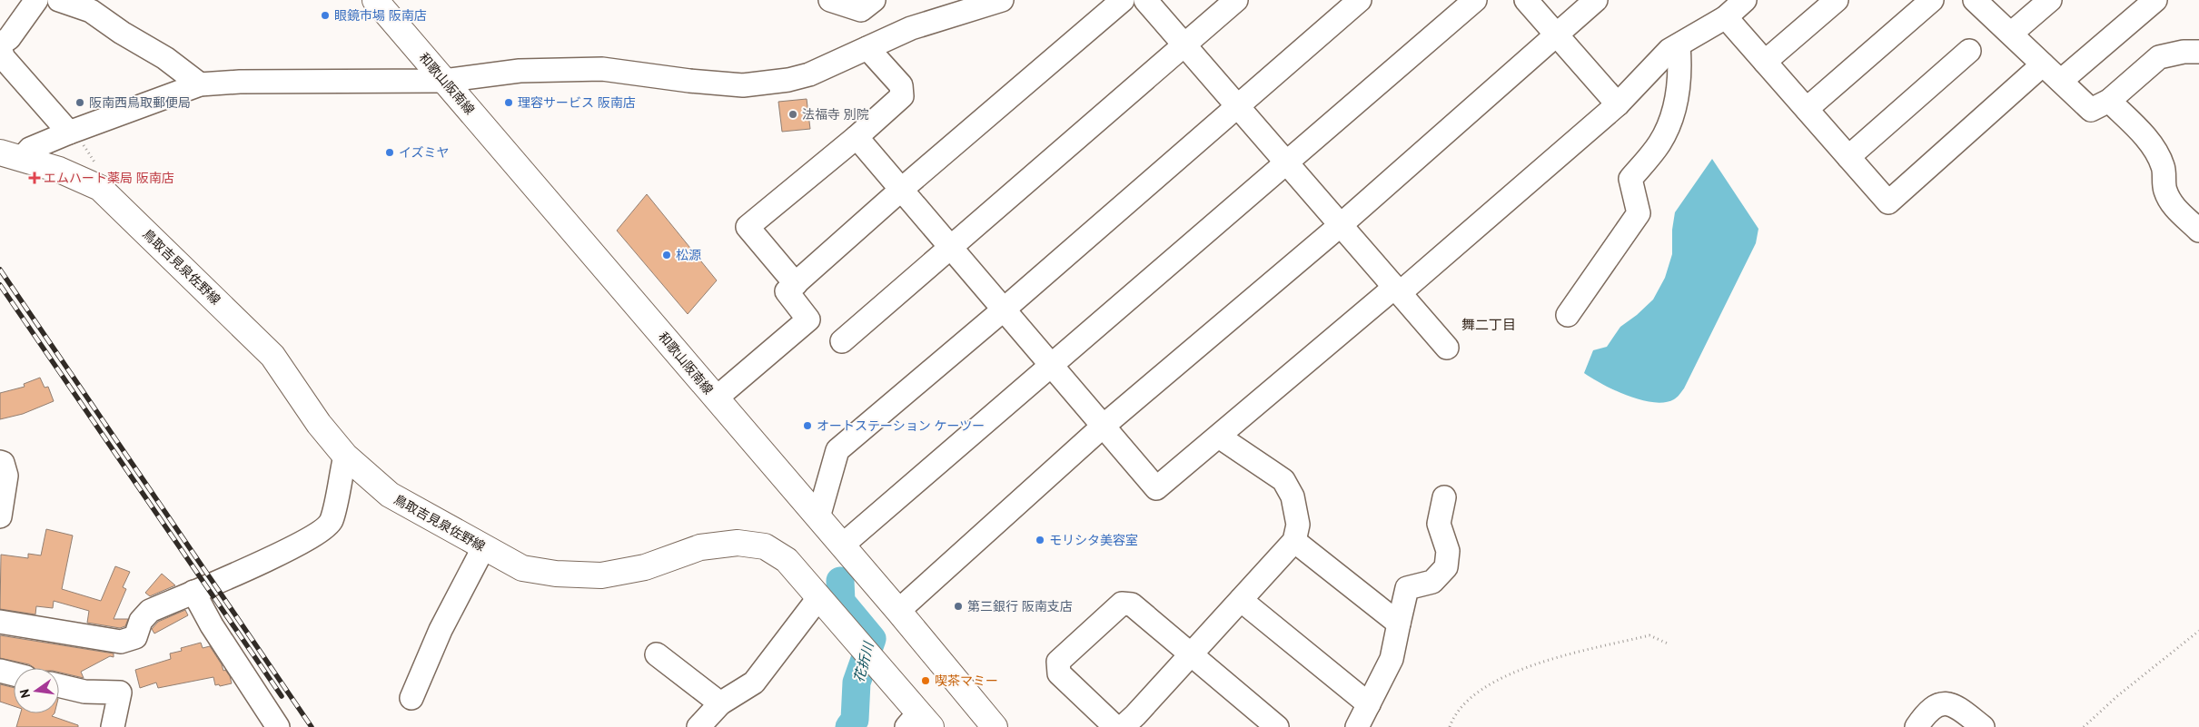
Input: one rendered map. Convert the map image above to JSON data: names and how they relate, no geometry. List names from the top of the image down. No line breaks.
{"streets":{"main road":["和歌山阪南線","鳥取吉見泉佐野線"]},"districts":["舞二丁目"],"water":["花折川"],"places":{"other":["眼鏡市場 阪南店","阪南西鳥取郵便局","理容サービス 阪南店","法福寺 別院","イズミヤ","松源","オートステーション ケーツー","モリシタ美容室","第三銀行 阪南支店","喫茶マミー"],"health":["エムハート薬局 阪南店"]},"north":"left"}
